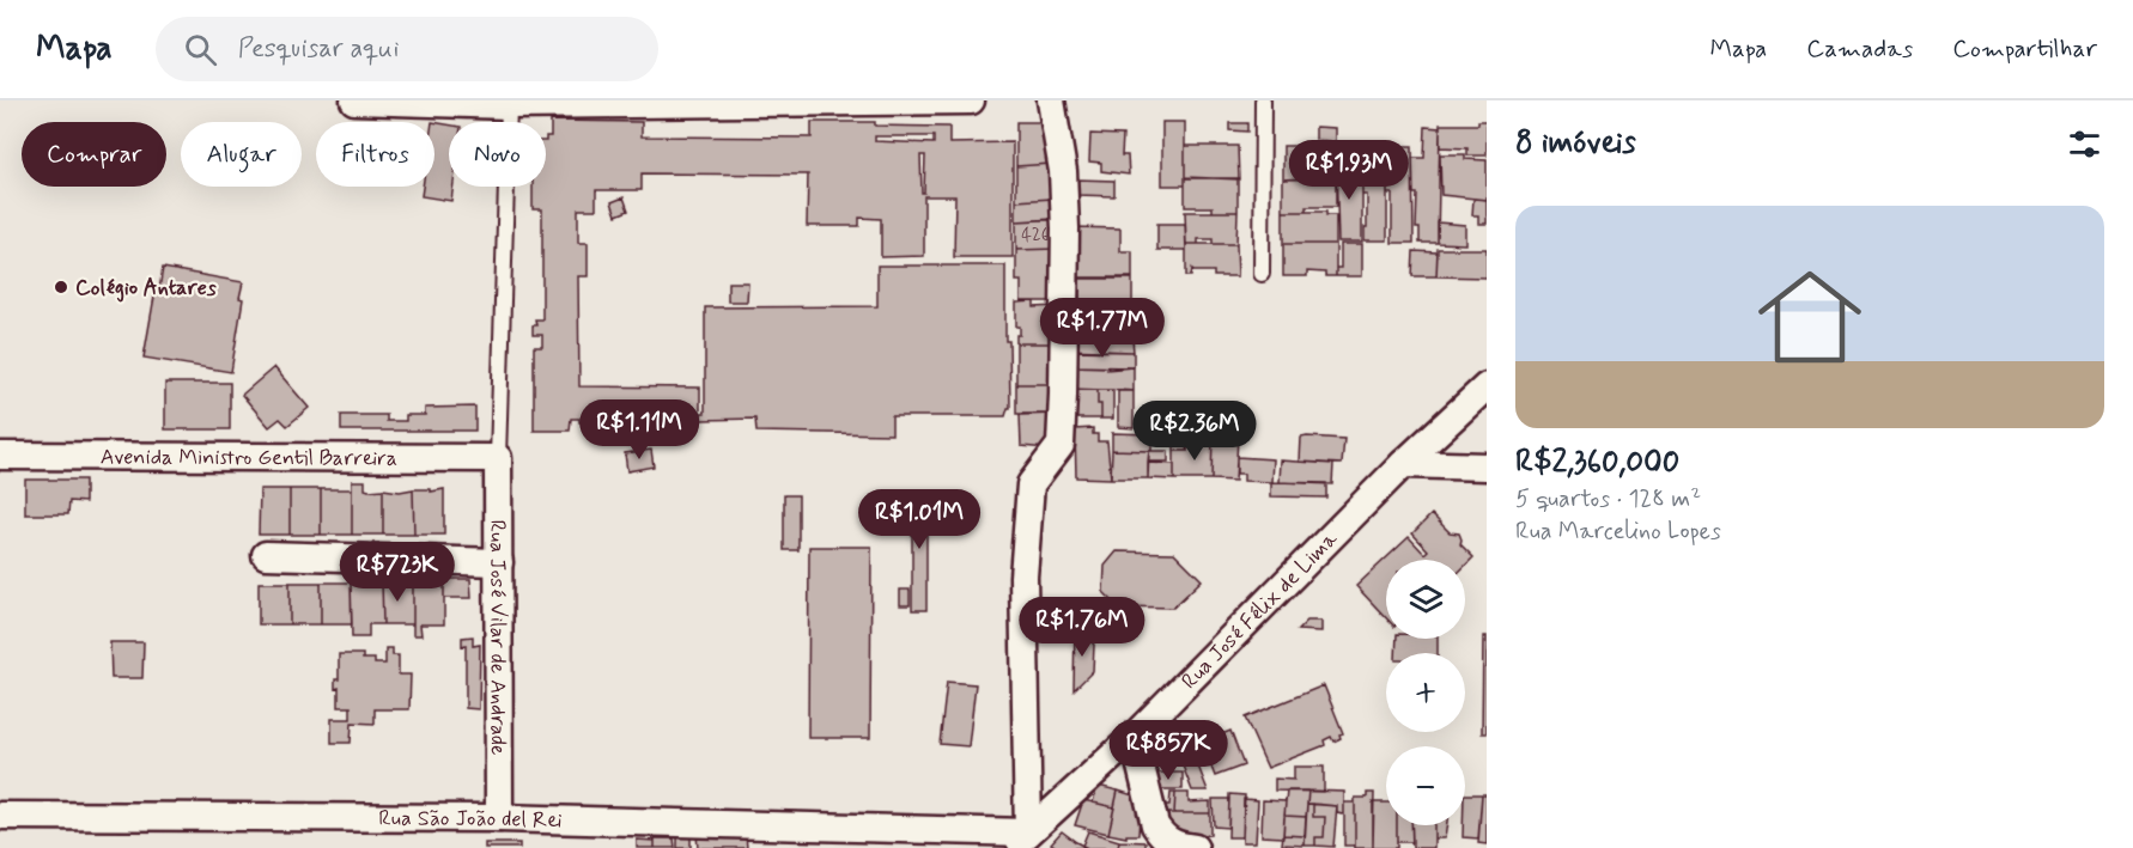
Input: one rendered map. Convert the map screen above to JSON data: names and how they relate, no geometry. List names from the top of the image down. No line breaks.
{"streets":{"street":["Avenida Ministro Gentil Barreira","Rua José Félix de Lima","Rua José Vilar de Andrade","Rua São João del Rei"]},"crossings":[["Avenida Ministro Gentil Barreira","Rua José Vilar de Andrade"],["Rua José Félix de Lima","Rua São João del Rei"],["Rua José Vilar de Andrade","Rua São João del Rei"]],"places":["Colégio Antares"],"house_numbers":["426"],"page":{"header":"Mapa","search":"Pesquisar aqui","nav":["Mapa","Camadas","Compartilhar"],"heading":"8 imóveis","chip":["Comprar","Alugar","Filtros","Novo"],"price":["R$1.93M","R$1.77M","R$1.11M","R$2.36M","R$1.01M","R$723K","R$1.76M","R$857K"],"list":[{"name":"R$2,360,000","note":"5 quartos · 128 m² · Rua Marcelino Lopes"}],"map_buttons":["+","−"]}}
